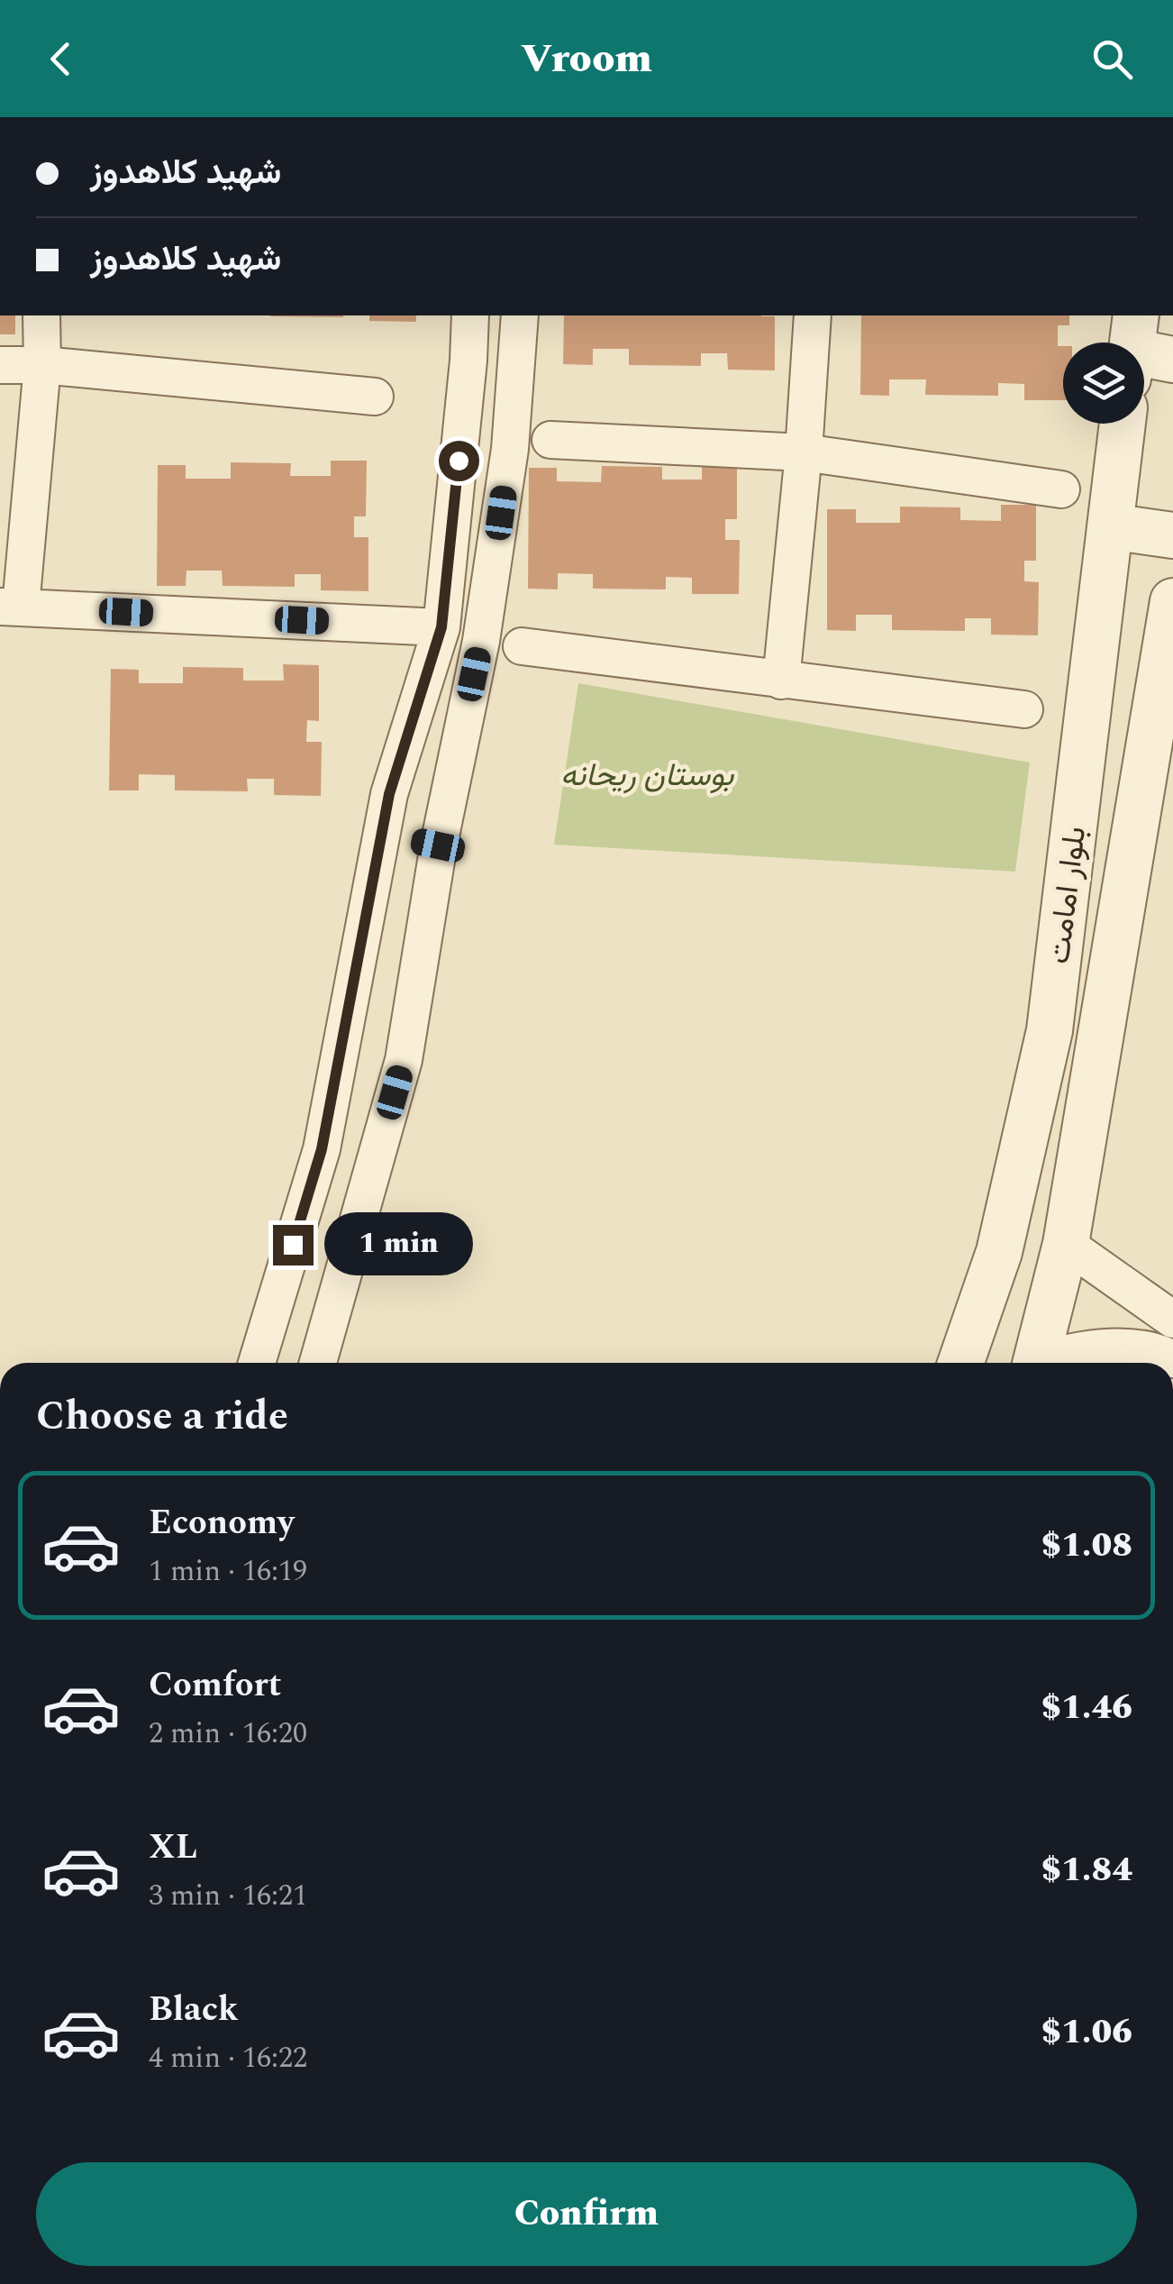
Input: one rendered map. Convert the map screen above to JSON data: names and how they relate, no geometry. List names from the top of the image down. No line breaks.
{"streets":{"street":["بلوار امامت"]},"parks":["بوستان ریحانه"],"page":{"header":"Vroom","banner":["شهید کلاهدوز","شهید کلاهدوز"],"bubble":"1 min","heading":"Choose a ride","list":[{"name":"Economy","note":"1 min · 16:19","value":"$1.08"},{"name":"Comfort","note":"2 min · 16:20","value":"$1.46"},{"name":"XL","note":"3 min · 16:21","value":"$1.84"},{"name":"Black","note":"4 min · 16:22","value":"$1.06"}],"buttons":"Confirm"}}
